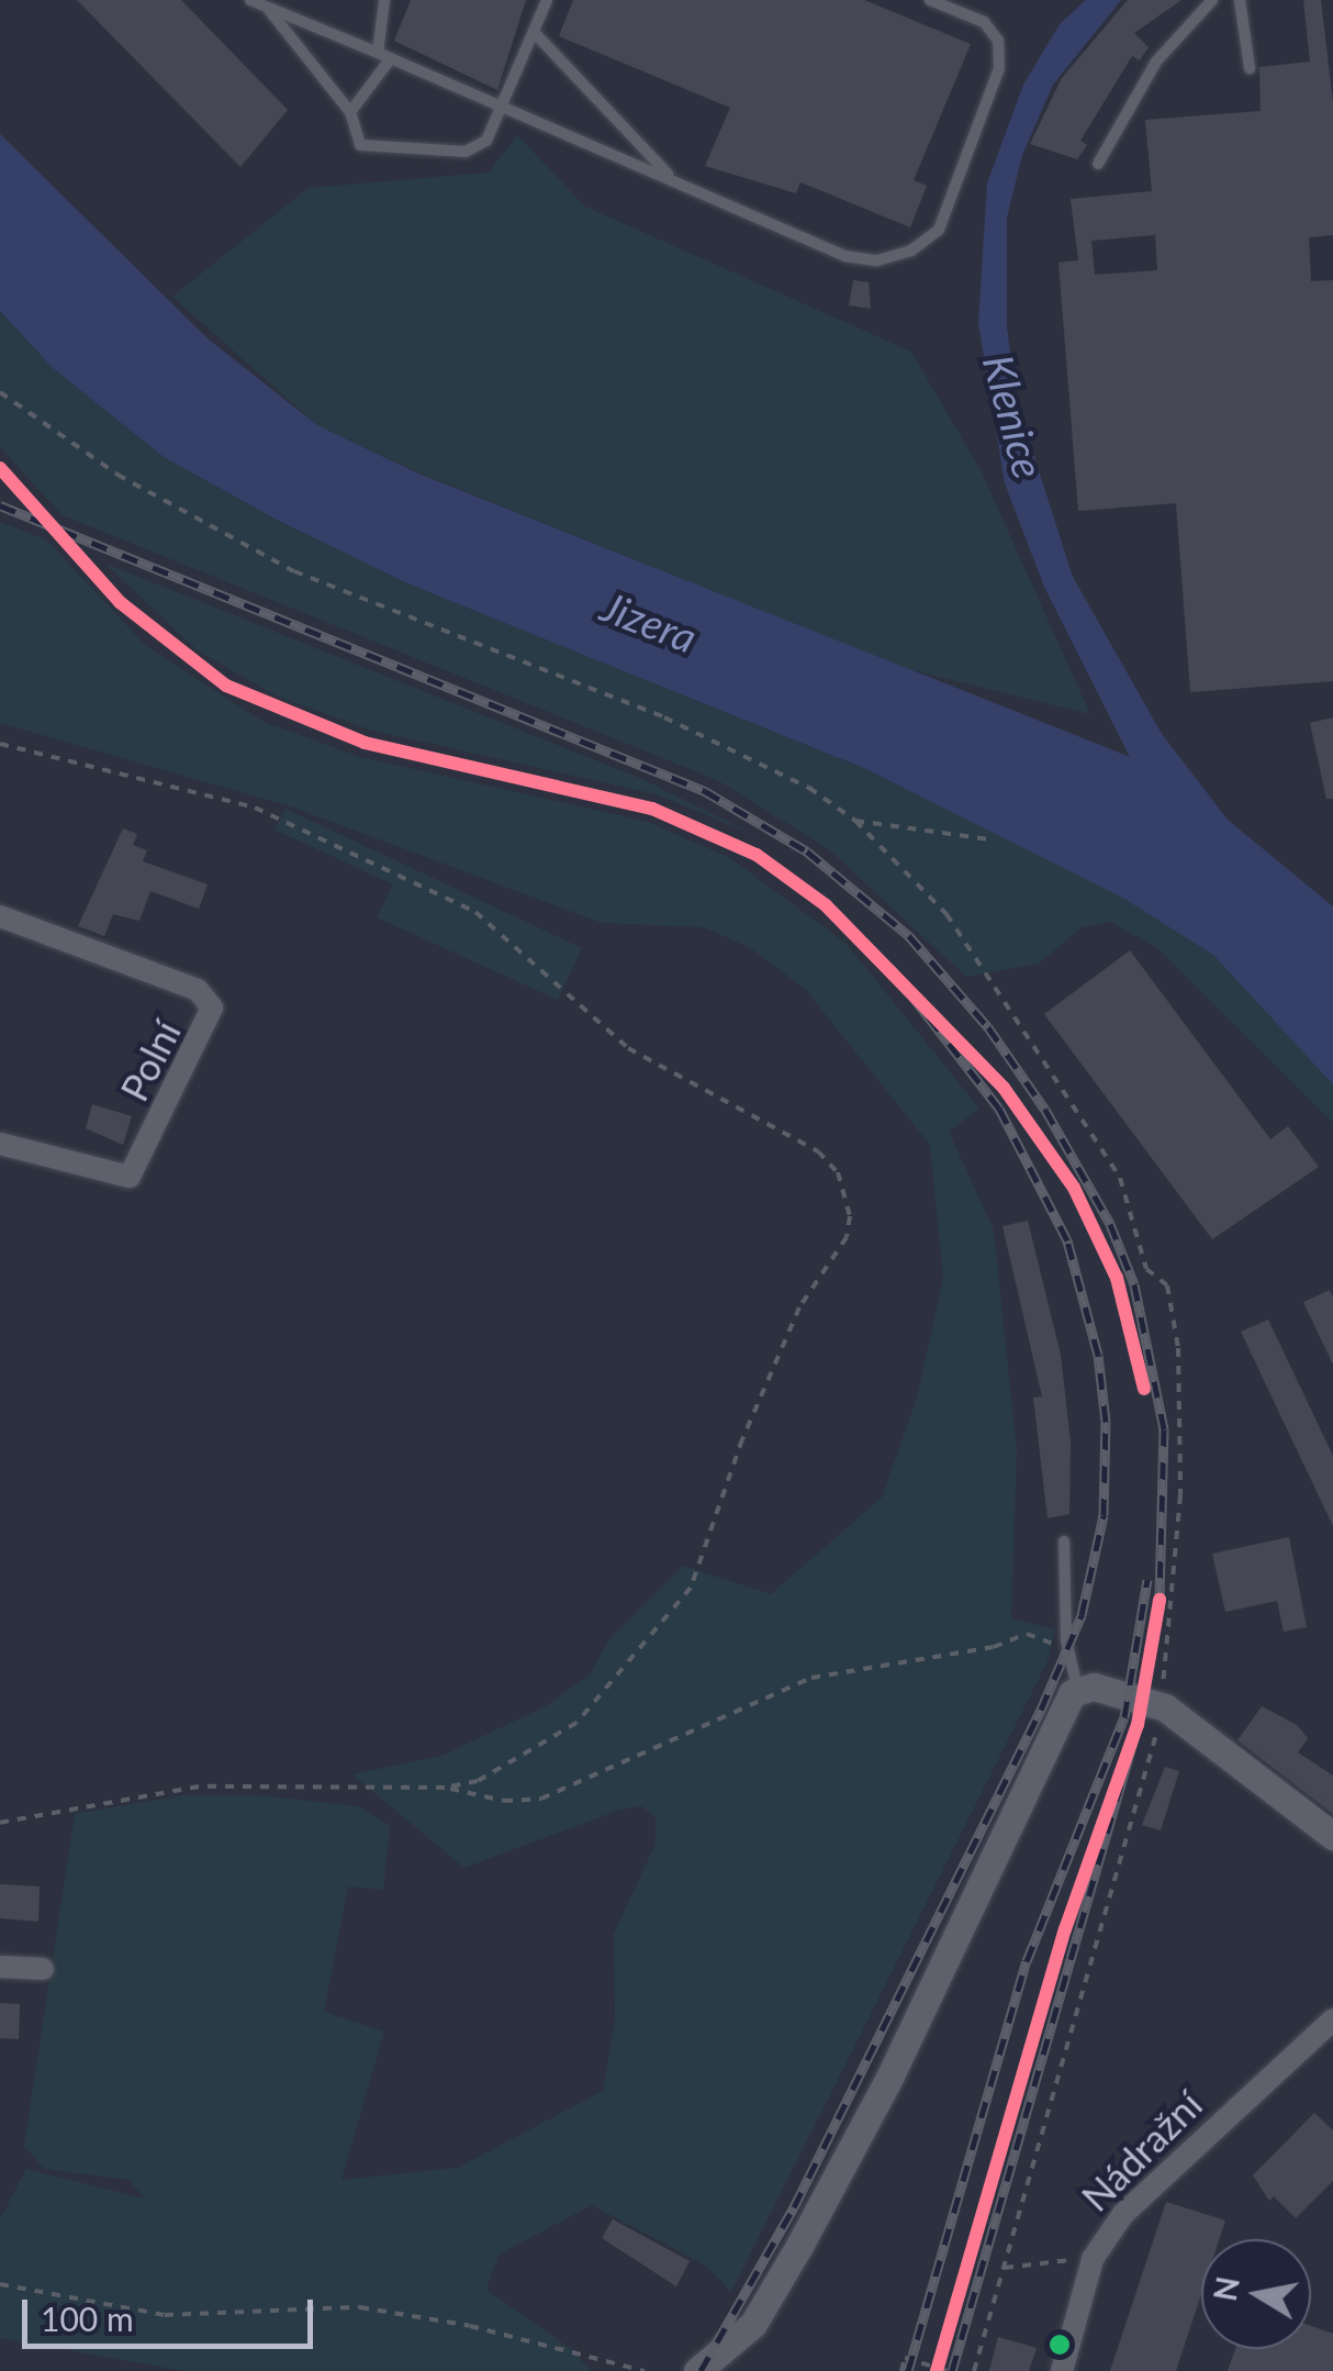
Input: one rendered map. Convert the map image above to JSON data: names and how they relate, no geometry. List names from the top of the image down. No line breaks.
{"streets":{"street":["Polní","Nádražní"]},"water":["Klenice","Jizera"],"scale_bar":"100 m","north":"left"}
